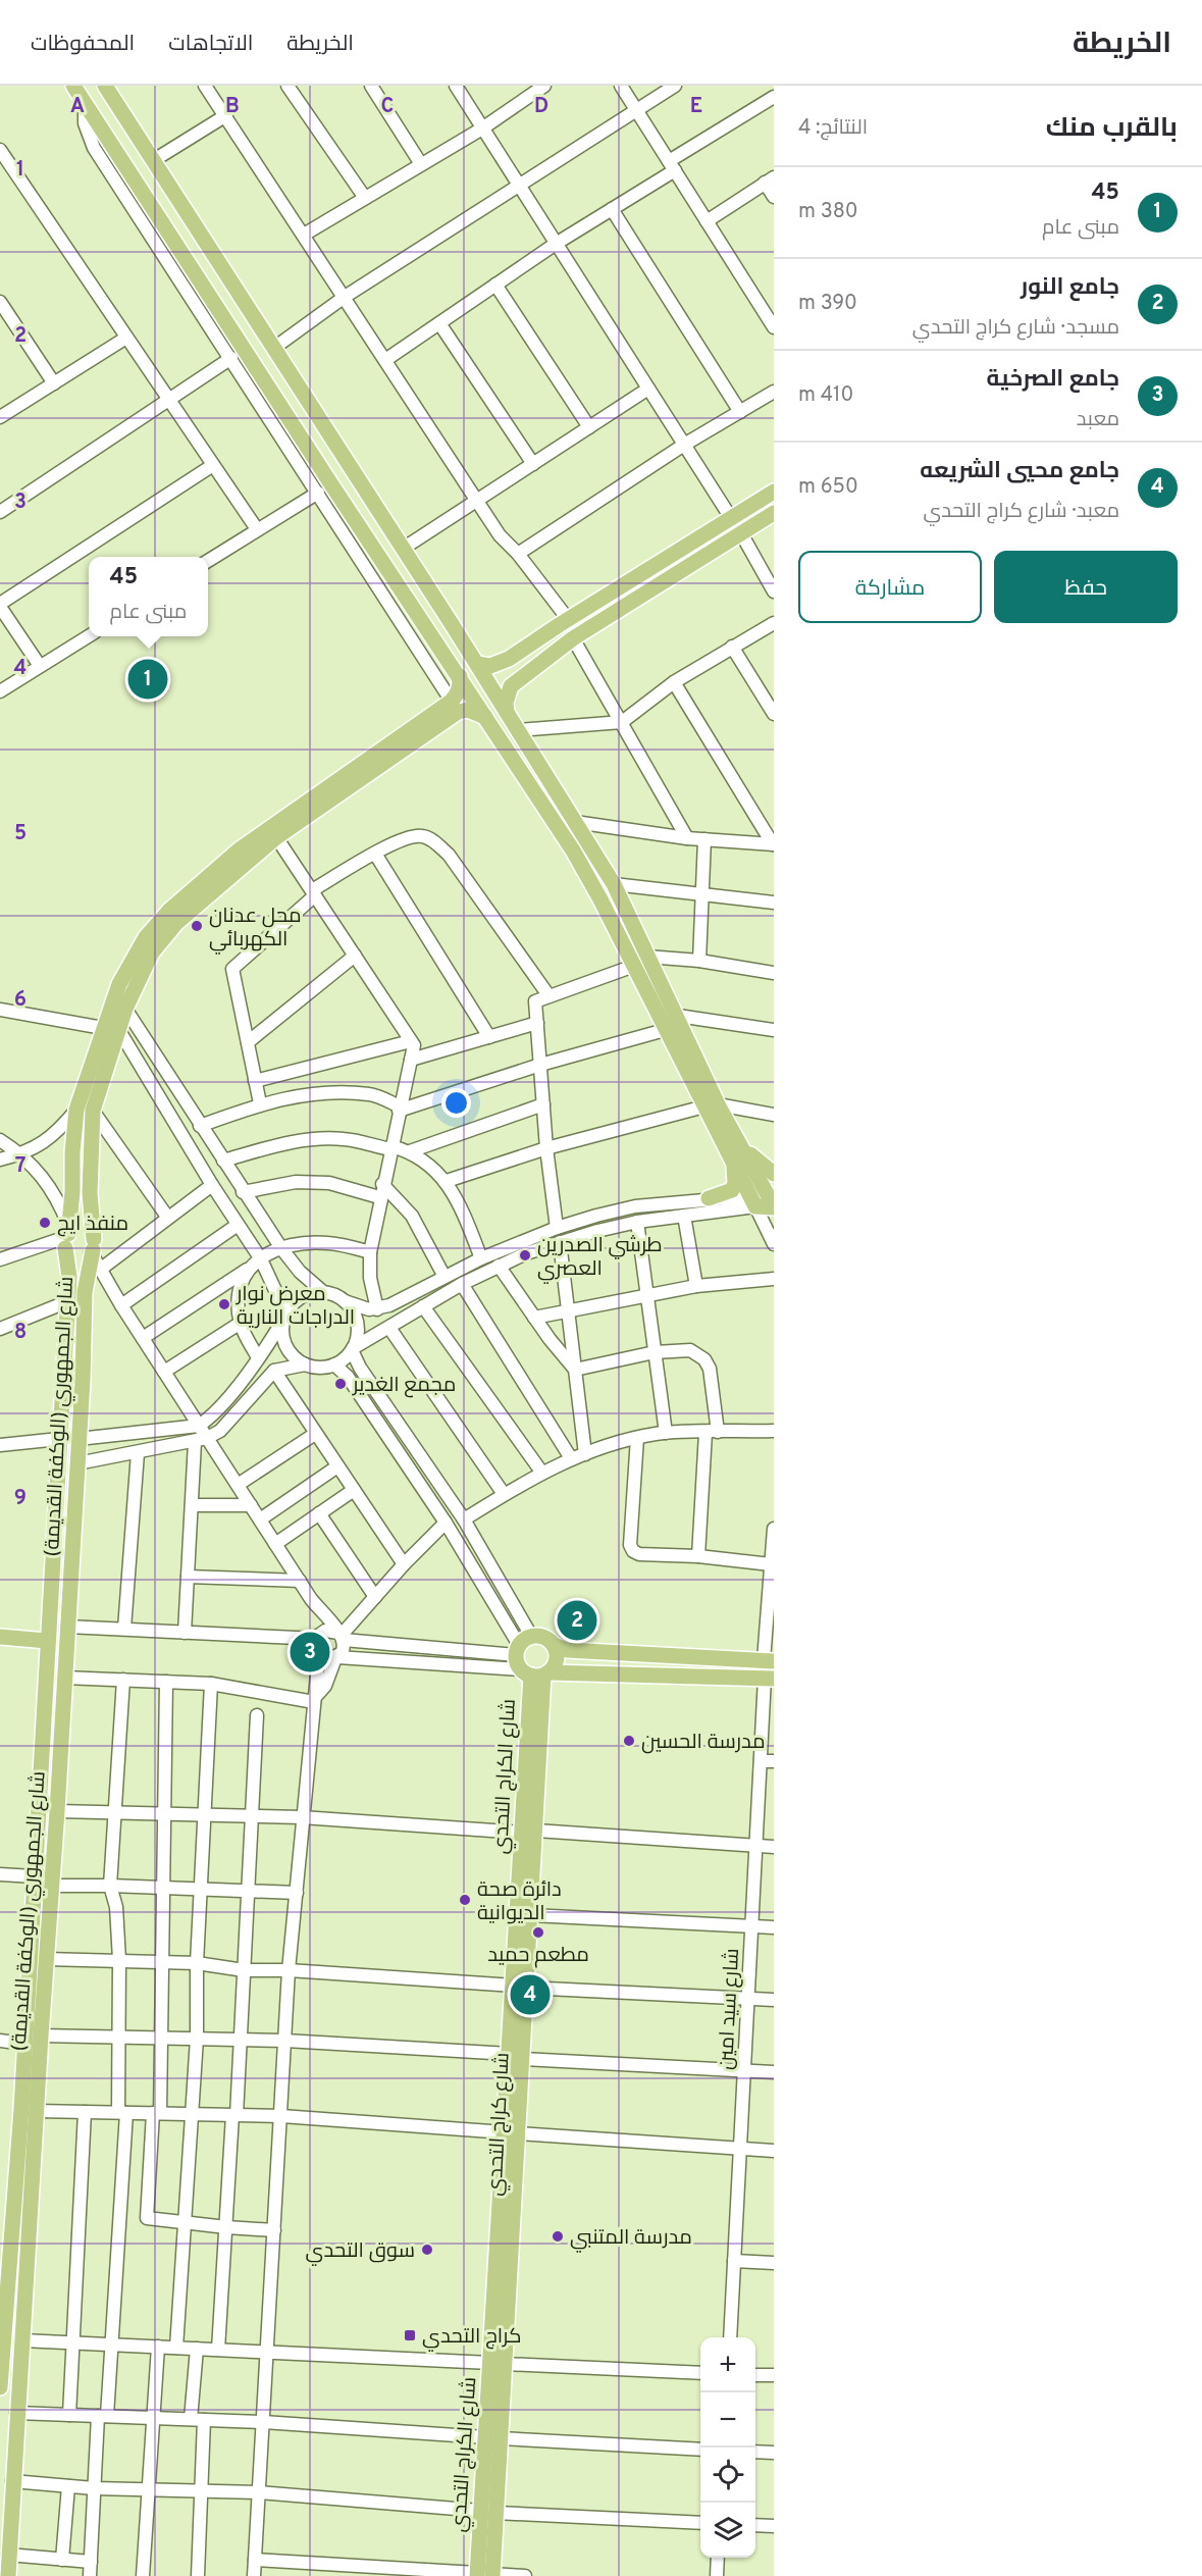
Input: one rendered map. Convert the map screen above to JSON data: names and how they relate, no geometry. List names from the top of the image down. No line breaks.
{"streets":{"main road":["شارع الجمهوري (الوكفة القديمة)","شارع الكراج التحدي","شارع كراج التحدي"],"street":["شارع سيد امين"]},"crossings":[["شارع الكراج التحدي","شارع كراج التحدي"]],"places":{"other":["محل عدنان الكهربائي","منفذ ايج","طرشي الصدرين العصري","معرض نوار الدراجات النارية","مجمع الغدير","مدرسة الحسين","دائرة صحة الديوانية","مطعم حميد","مدرسة المتنبي","سوق التحدي"],"transit":["كراج التحدي"]},"page":{"header":"الخريطة","nav":["الخريطة","الاتجاهات","المحفوظات"],"heading":["بالقرب منك","النتائج: 4"],"list":[{"mark":"1","name":"45","note":"مبنى عام","value":"380 m"},{"mark":"2","name":"جامع النور","note":"مسجد · شارع كراج التحدي","value":"390 m"},{"mark":"3","name":"جامع الصرخية","note":"معبد","value":"410 m"},{"mark":"4","name":"جامع محيي الشريعه","note":"معبد · شارع كراج التحدي","value":"650 m"}],"buttons":["حفظ","مشاركة"],"popup":["45","مبنى عام"],"pins":["1","2","3","4"],"map_buttons":["+","−"]},"grid":{"columns":["A","B","C","D","E"],"rows":["1","2","3","4","5","6","7","8","9"]}}
